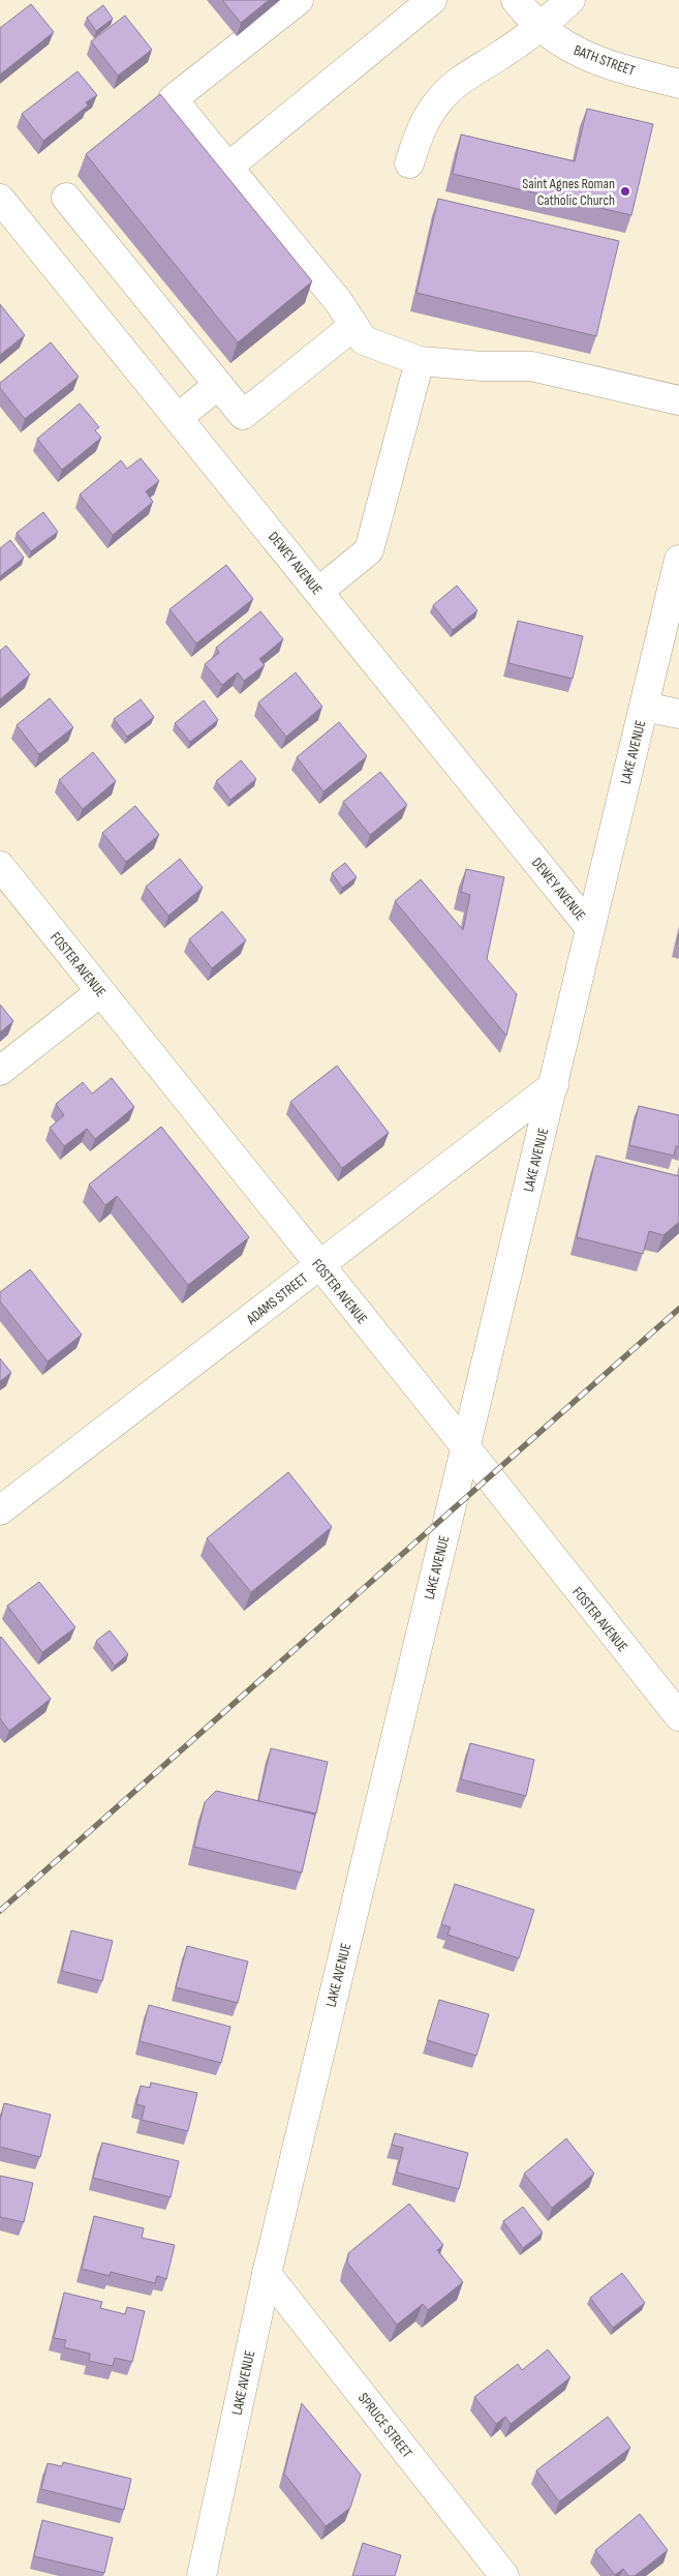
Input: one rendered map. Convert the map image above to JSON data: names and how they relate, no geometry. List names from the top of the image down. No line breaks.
{"streets":{"street":["BATH STREET","DEWEY AVENUE","LAKE AVENUE","FOSTER AVENUE","ADAMS STREET","SPRUCE STREET"]},"crossings":[["DEWEY AVENUE","LAKE AVENUE"],["LAKE AVENUE","FOSTER AVENUE"],["LAKE AVENUE","ADAMS STREET"],["LAKE AVENUE","SPRUCE STREET"],["FOSTER AVENUE","ADAMS STREET"]],"places":["Saint Agnes Roman Catholic Church"]}
